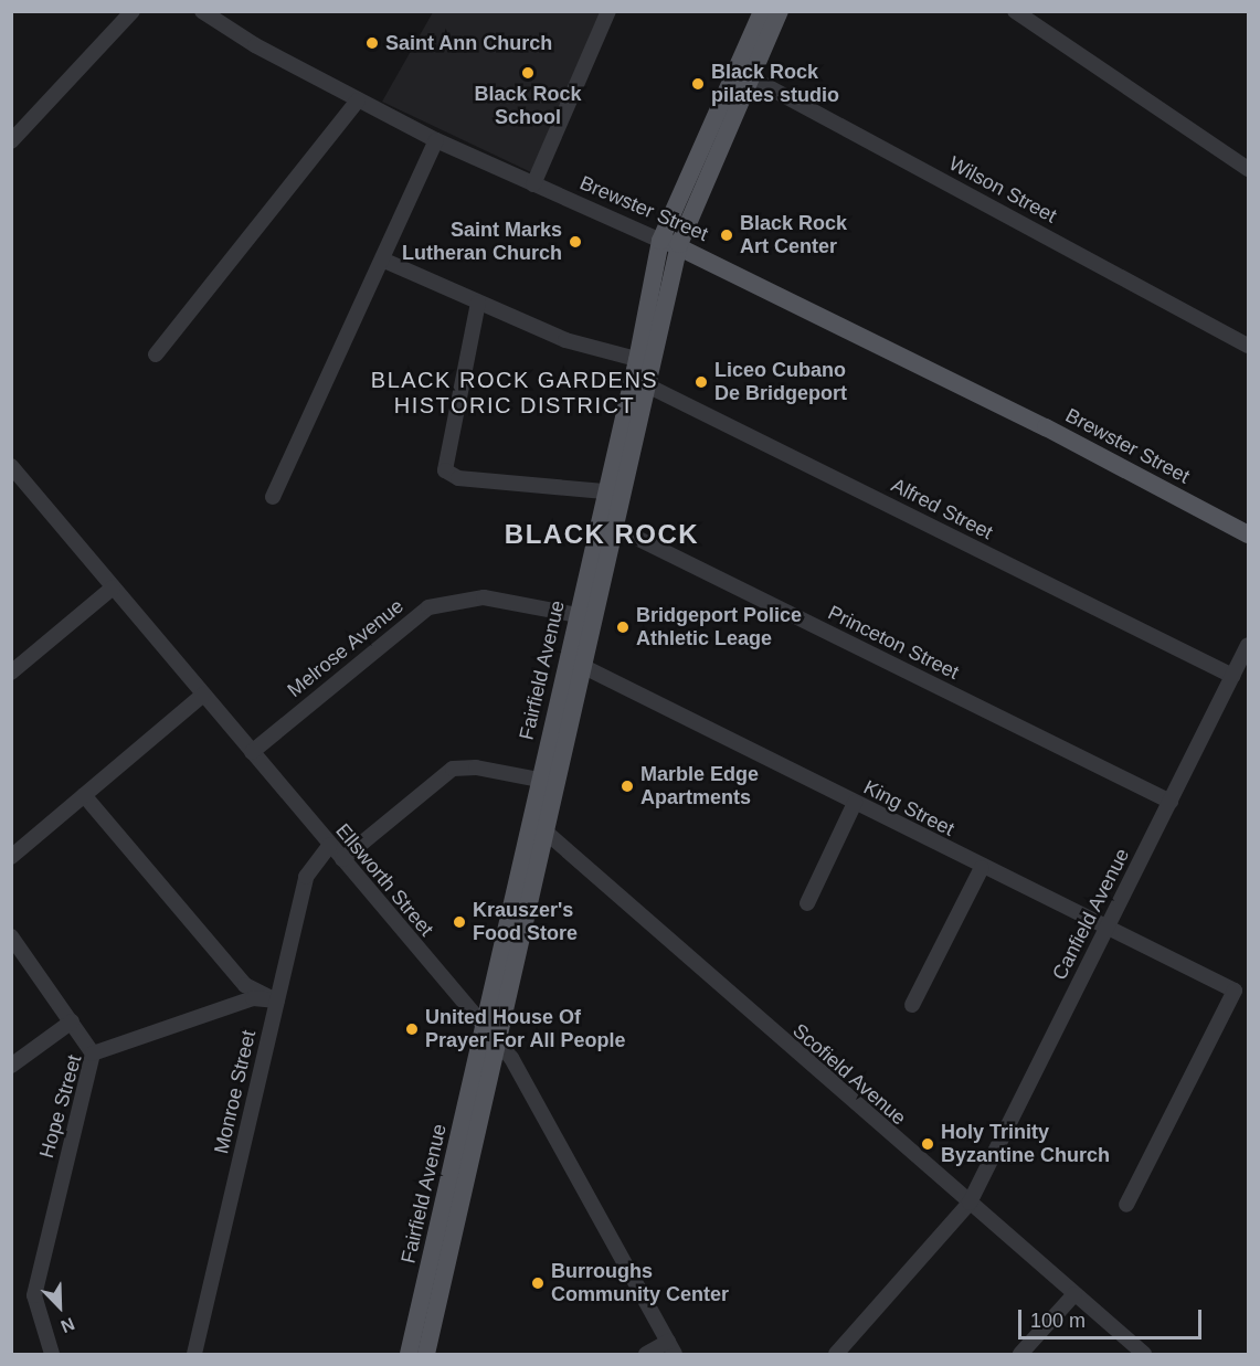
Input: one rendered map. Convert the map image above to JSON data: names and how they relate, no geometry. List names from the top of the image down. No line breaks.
{"streets":{"main road":["Brewster Street","Fairfield Avenue"],"street":["Wilson Street","Alfred Street","Princeton Street","Melrose Avenue","King Street","Ellsworth Street","Canfield Avenue","Scofield Avenue","Monroe Street","Hope Street"]},"crossings":[["Wilson Street","Fairfield Avenue"],["Brewster Street","Fairfield Avenue"],["Alfred Street","Fairfield Avenue"],["Alfred Street","Canfield Avenue"],["Princeton Street","Fairfield Avenue"],["Princeton Street","Canfield Avenue"],["Melrose Avenue","Fairfield Avenue"],["Melrose Avenue","Ellsworth Street"],["Fairfield Avenue","King Street"],["Fairfield Avenue","Ellsworth Street"],["Fairfield Avenue","Scofield Avenue"],["King Street","Canfield Avenue"],["Ellsworth Street","Monroe Street"],["Canfield Avenue","Scofield Avenue"],["Monroe Street","Hope Street"]],"districts":["BLACK ROCK GARDENS HISTORIC DISTRICT","BLACK ROCK"],"places":["Saint Ann Church","Black Rock School","Black Rock pilates studio","Black Rock Art Center","Saint Marks Lutheran Church","Liceo Cubano De Bridgeport","Bridgeport Police Athletic Leage","Marble Edge Apartments","Krauszer's Food Store","United House Of Prayer For All People","Holy Trinity Byzantine Church","Burroughs Community Center"],"scale_bar":"100 m","north":"bottom right"}
